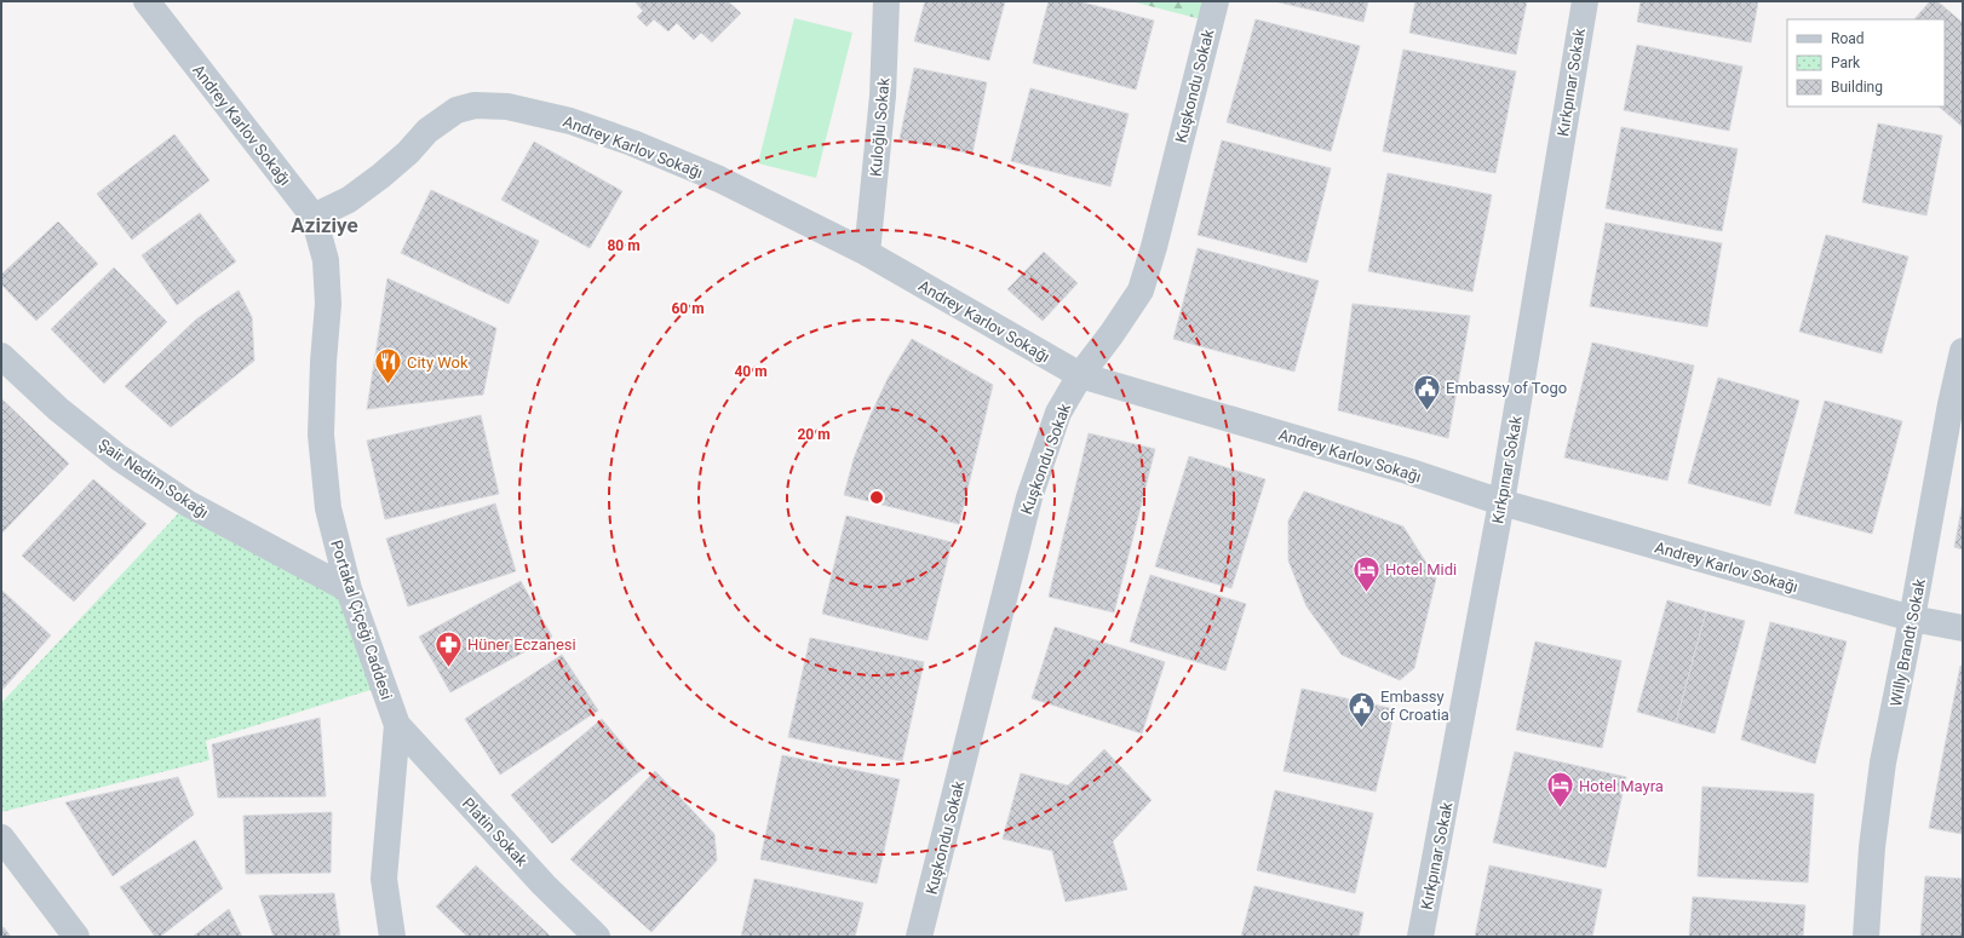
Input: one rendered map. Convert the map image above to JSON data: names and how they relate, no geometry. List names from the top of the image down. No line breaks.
{"streets":{"street":["Kırkpınar Sokak","Kuşkondu Sokak","Andrey Karlov Sokağı","Kuloğlu Sokak","Şair Nedim Sokağı","Portakal Çiçeği Caddesi","Willy Brandt Sokak","Platin Sokak"]},"crossings":[["Kırkpınar Sokak","Andrey Karlov Sokağı"],["Kuşkondu Sokak","Andrey Karlov Sokağı"],["Andrey Karlov Sokağı","Kuloğlu Sokak"],["Andrey Karlov Sokağı","Portakal Çiçeği Caddesi"],["Andrey Karlov Sokağı","Willy Brandt Sokak"],["Şair Nedim Sokağı","Portakal Çiçeği Caddesi"],["Portakal Çiçeği Caddesi","Platin Sokak"]],"districts":["Aziziye"],"places":{"restaurant":["City Wok"],"public building":["Embassy of Togo","Embassy of Croatia"],"hotel":["Hotel Midi","Hotel Mayra"],"pharmacy":["Hüner Eczanesi"]},"legend":["Road","Park","Building"],"rings":["80 m","60 m","40 m","20 m"]}
